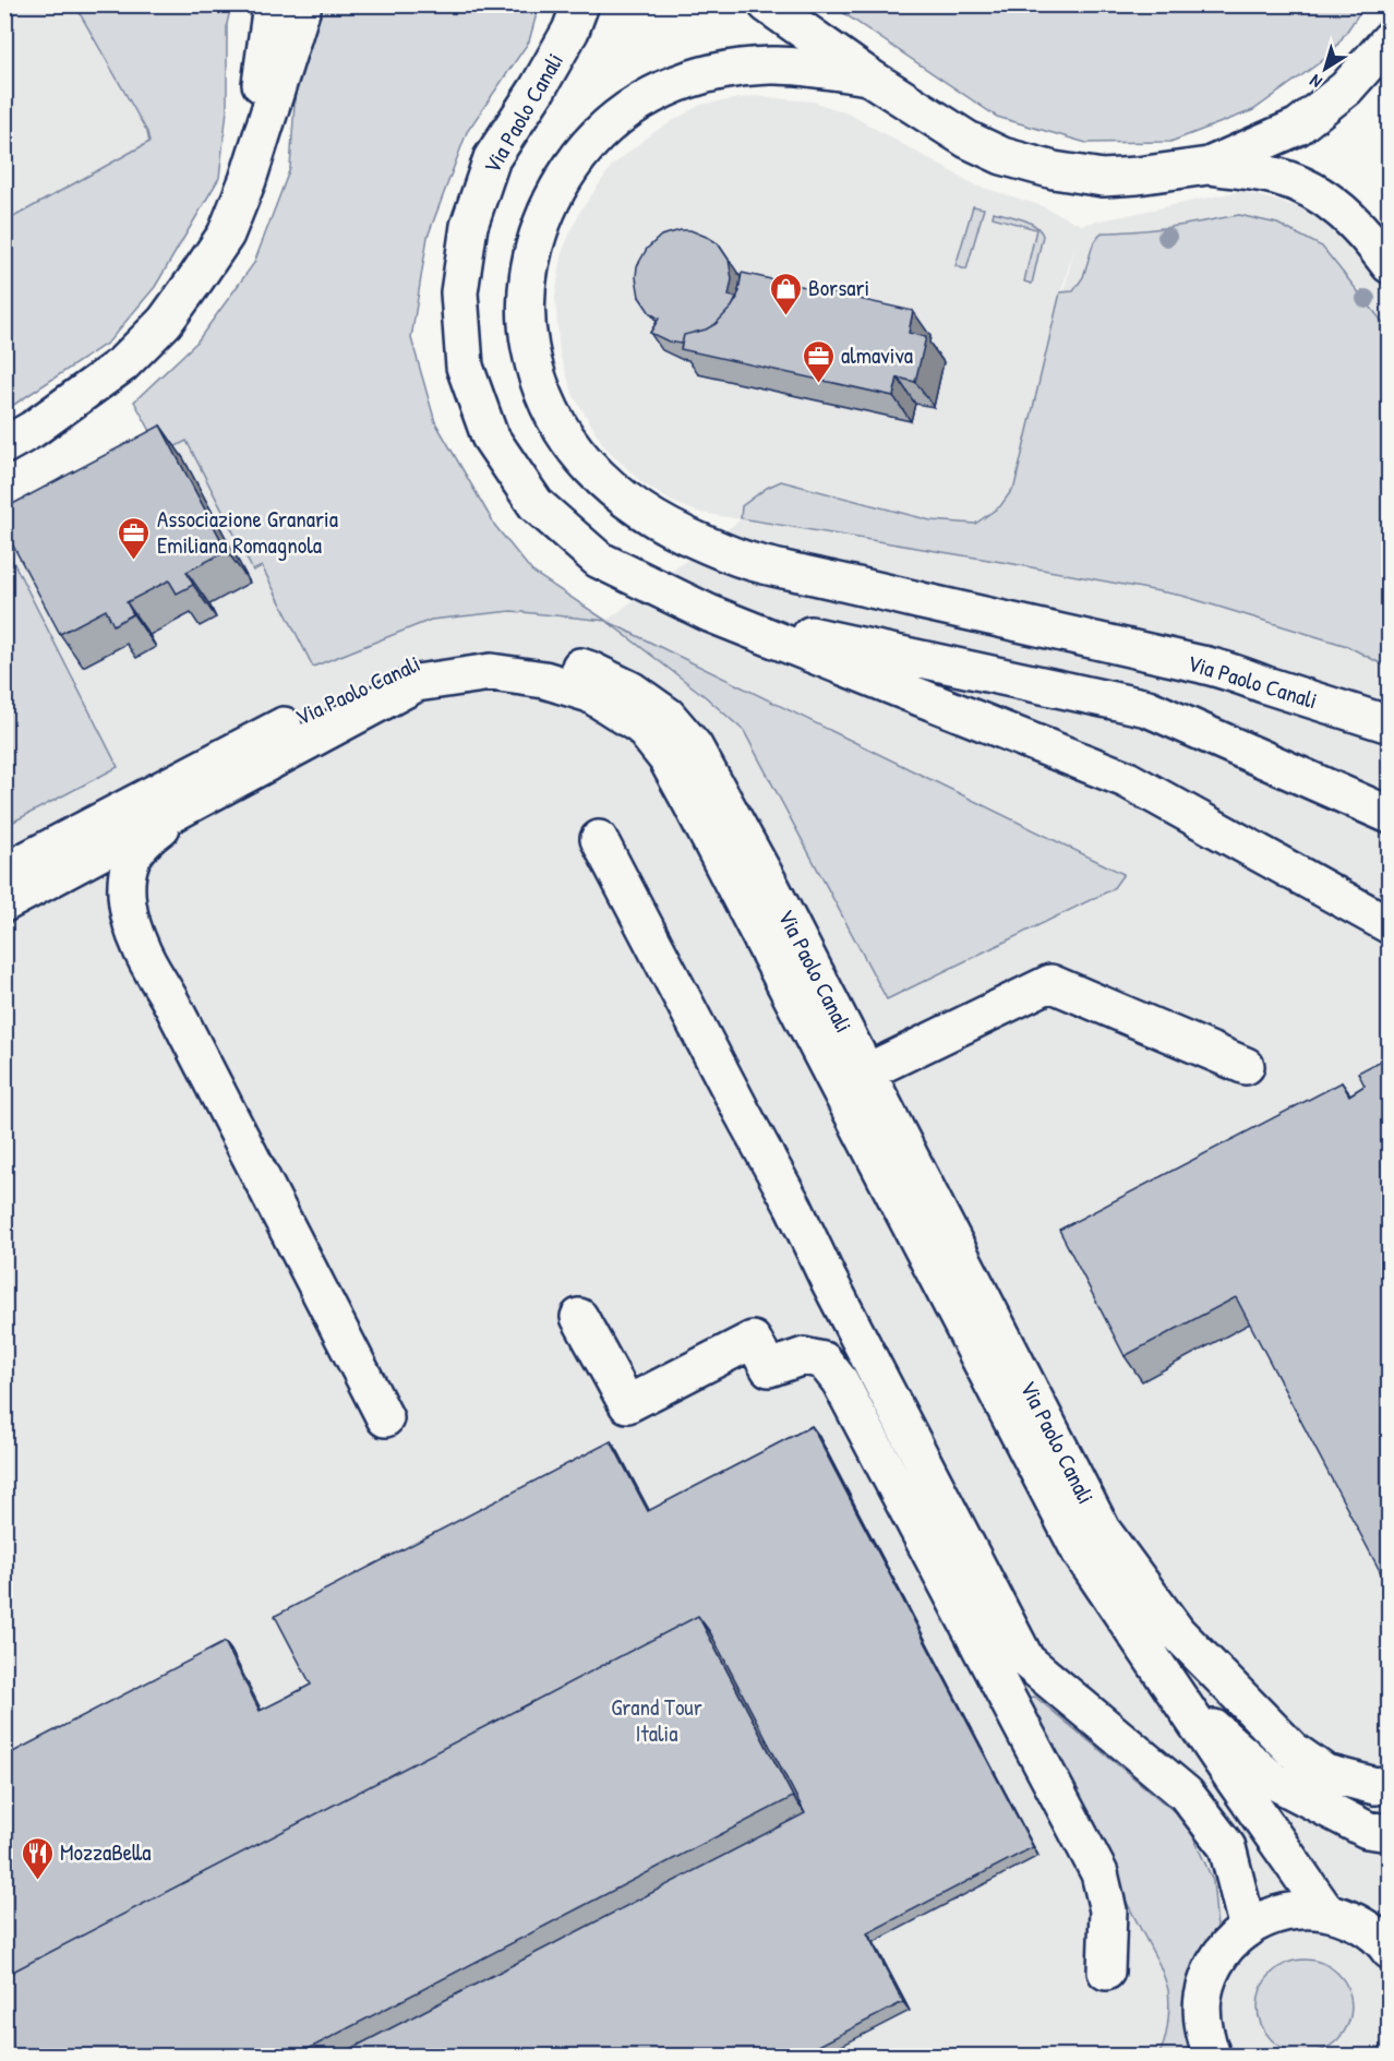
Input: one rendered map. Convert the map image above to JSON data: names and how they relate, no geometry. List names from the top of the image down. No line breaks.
{"streets":{"street":["Via Paolo Canali"]},"parks":["Grand Tour Italia"],"places":{"shop":["Borsari"],"office":["almaviva","Associazione Granaria Emiliana Romagnola"],"restaurant":["MozzaBella"]},"north":"bottom left"}
